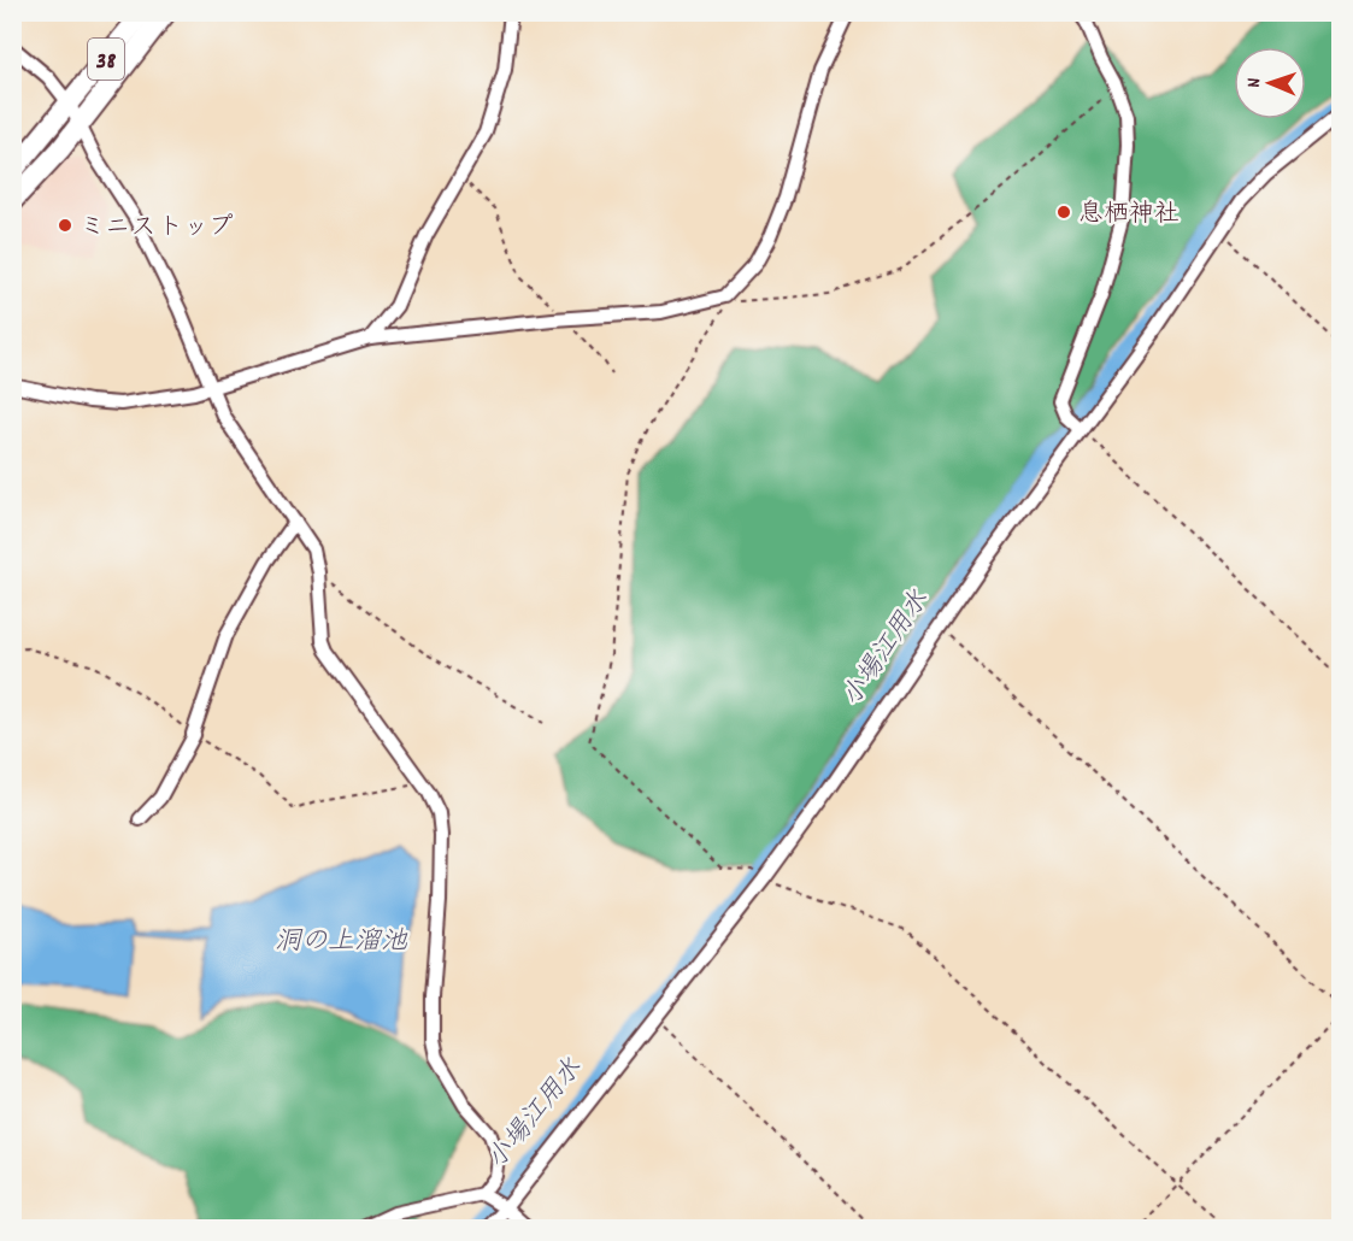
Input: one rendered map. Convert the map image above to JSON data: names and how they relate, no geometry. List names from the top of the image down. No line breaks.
{"streets":{"main road":["38"]},"water":["小場江用水","洞の上溜池"],"places":["息栖神社","ミニストップ"],"north":"left"}
